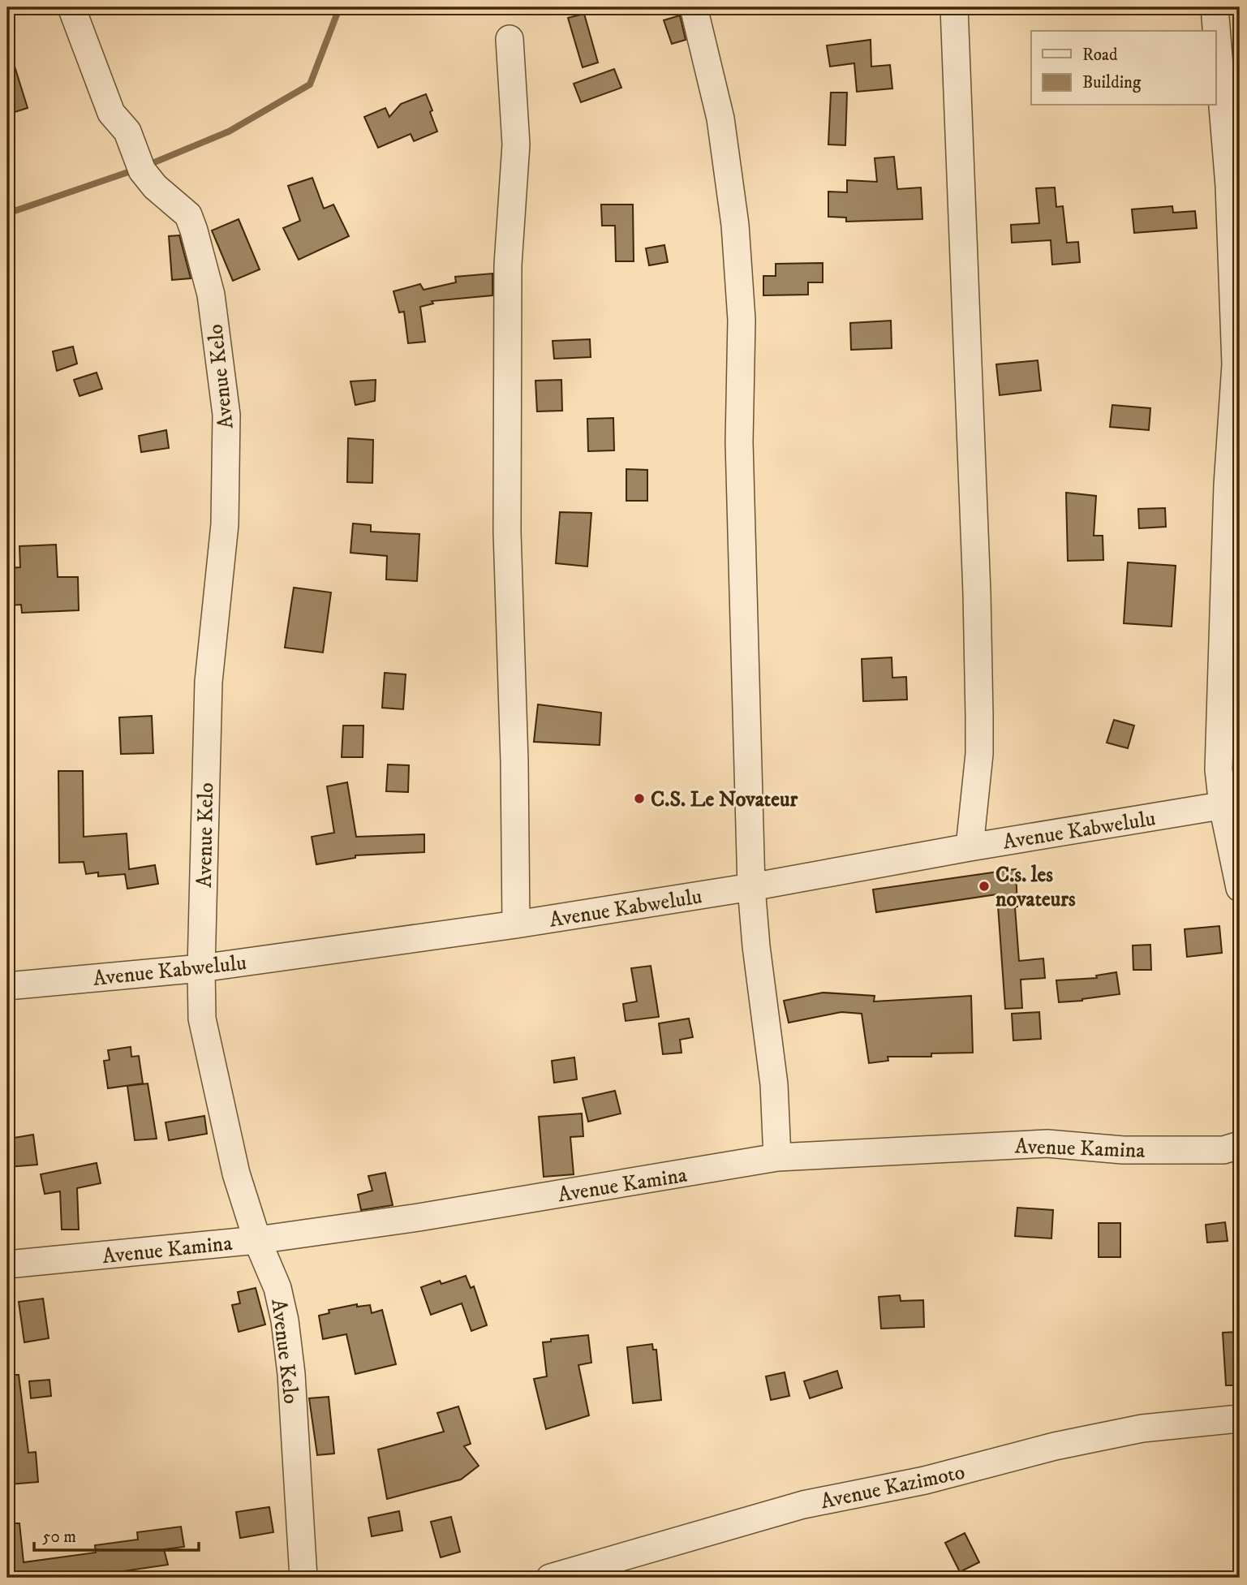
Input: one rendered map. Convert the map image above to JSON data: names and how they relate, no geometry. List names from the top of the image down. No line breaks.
{"streets":{"street":["Avenue Kelo","Avenue Kabwelulu","Avenue Kamina","Avenue Kazimoto"]},"crossings":[["Avenue Kelo","Avenue Kabwelulu"],["Avenue Kelo","Avenue Kamina"]],"places":["C.S. Le Novateur","C.s. les novateurs"],"legend":["Road","Building"],"scale_bar":"50 m"}
